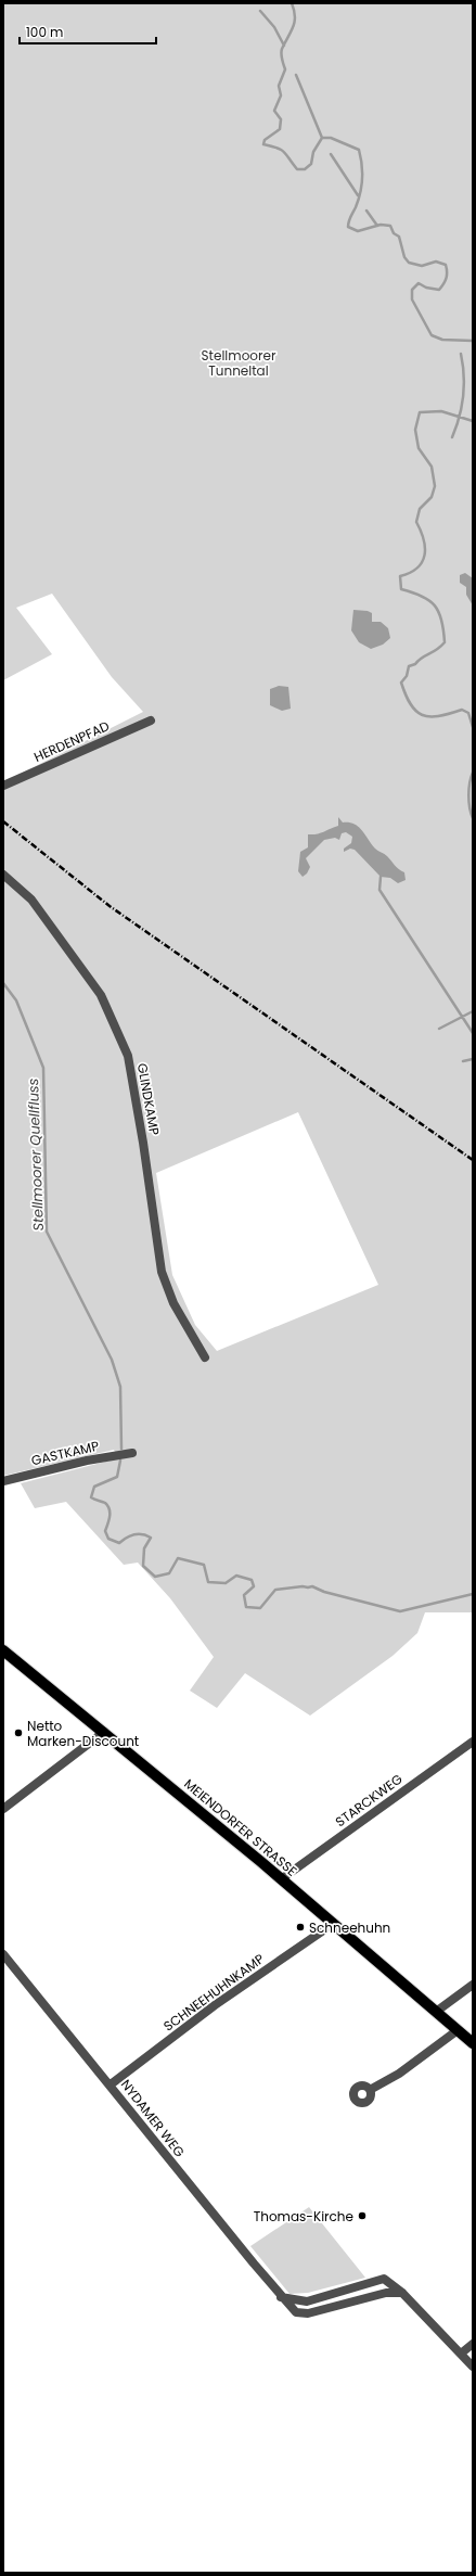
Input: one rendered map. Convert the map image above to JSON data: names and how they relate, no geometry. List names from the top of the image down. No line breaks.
{"streets":{"main road":["MEIENDORFER STRASSE"],"street":["HERDENPFAD","GLINDKAMP","GASTKAMP","STARCKWEG","SCHNEEHUHNKAMP","NYDAMER WEG"]},"crossings":[["STARCKWEG","MEIENDORFER STRASSE"],["MEIENDORFER STRASSE","SCHNEEHUHNKAMP"],["SCHNEEHUHNKAMP","NYDAMER WEG"]],"water":["Stellmoorer Quellfluss"],"parks":["Stellmoorer Tunneltal"],"places":["Netto Marken-Discount","Schneehuhn","Thomas-Kirche"],"scale_bar":"100 m"}
